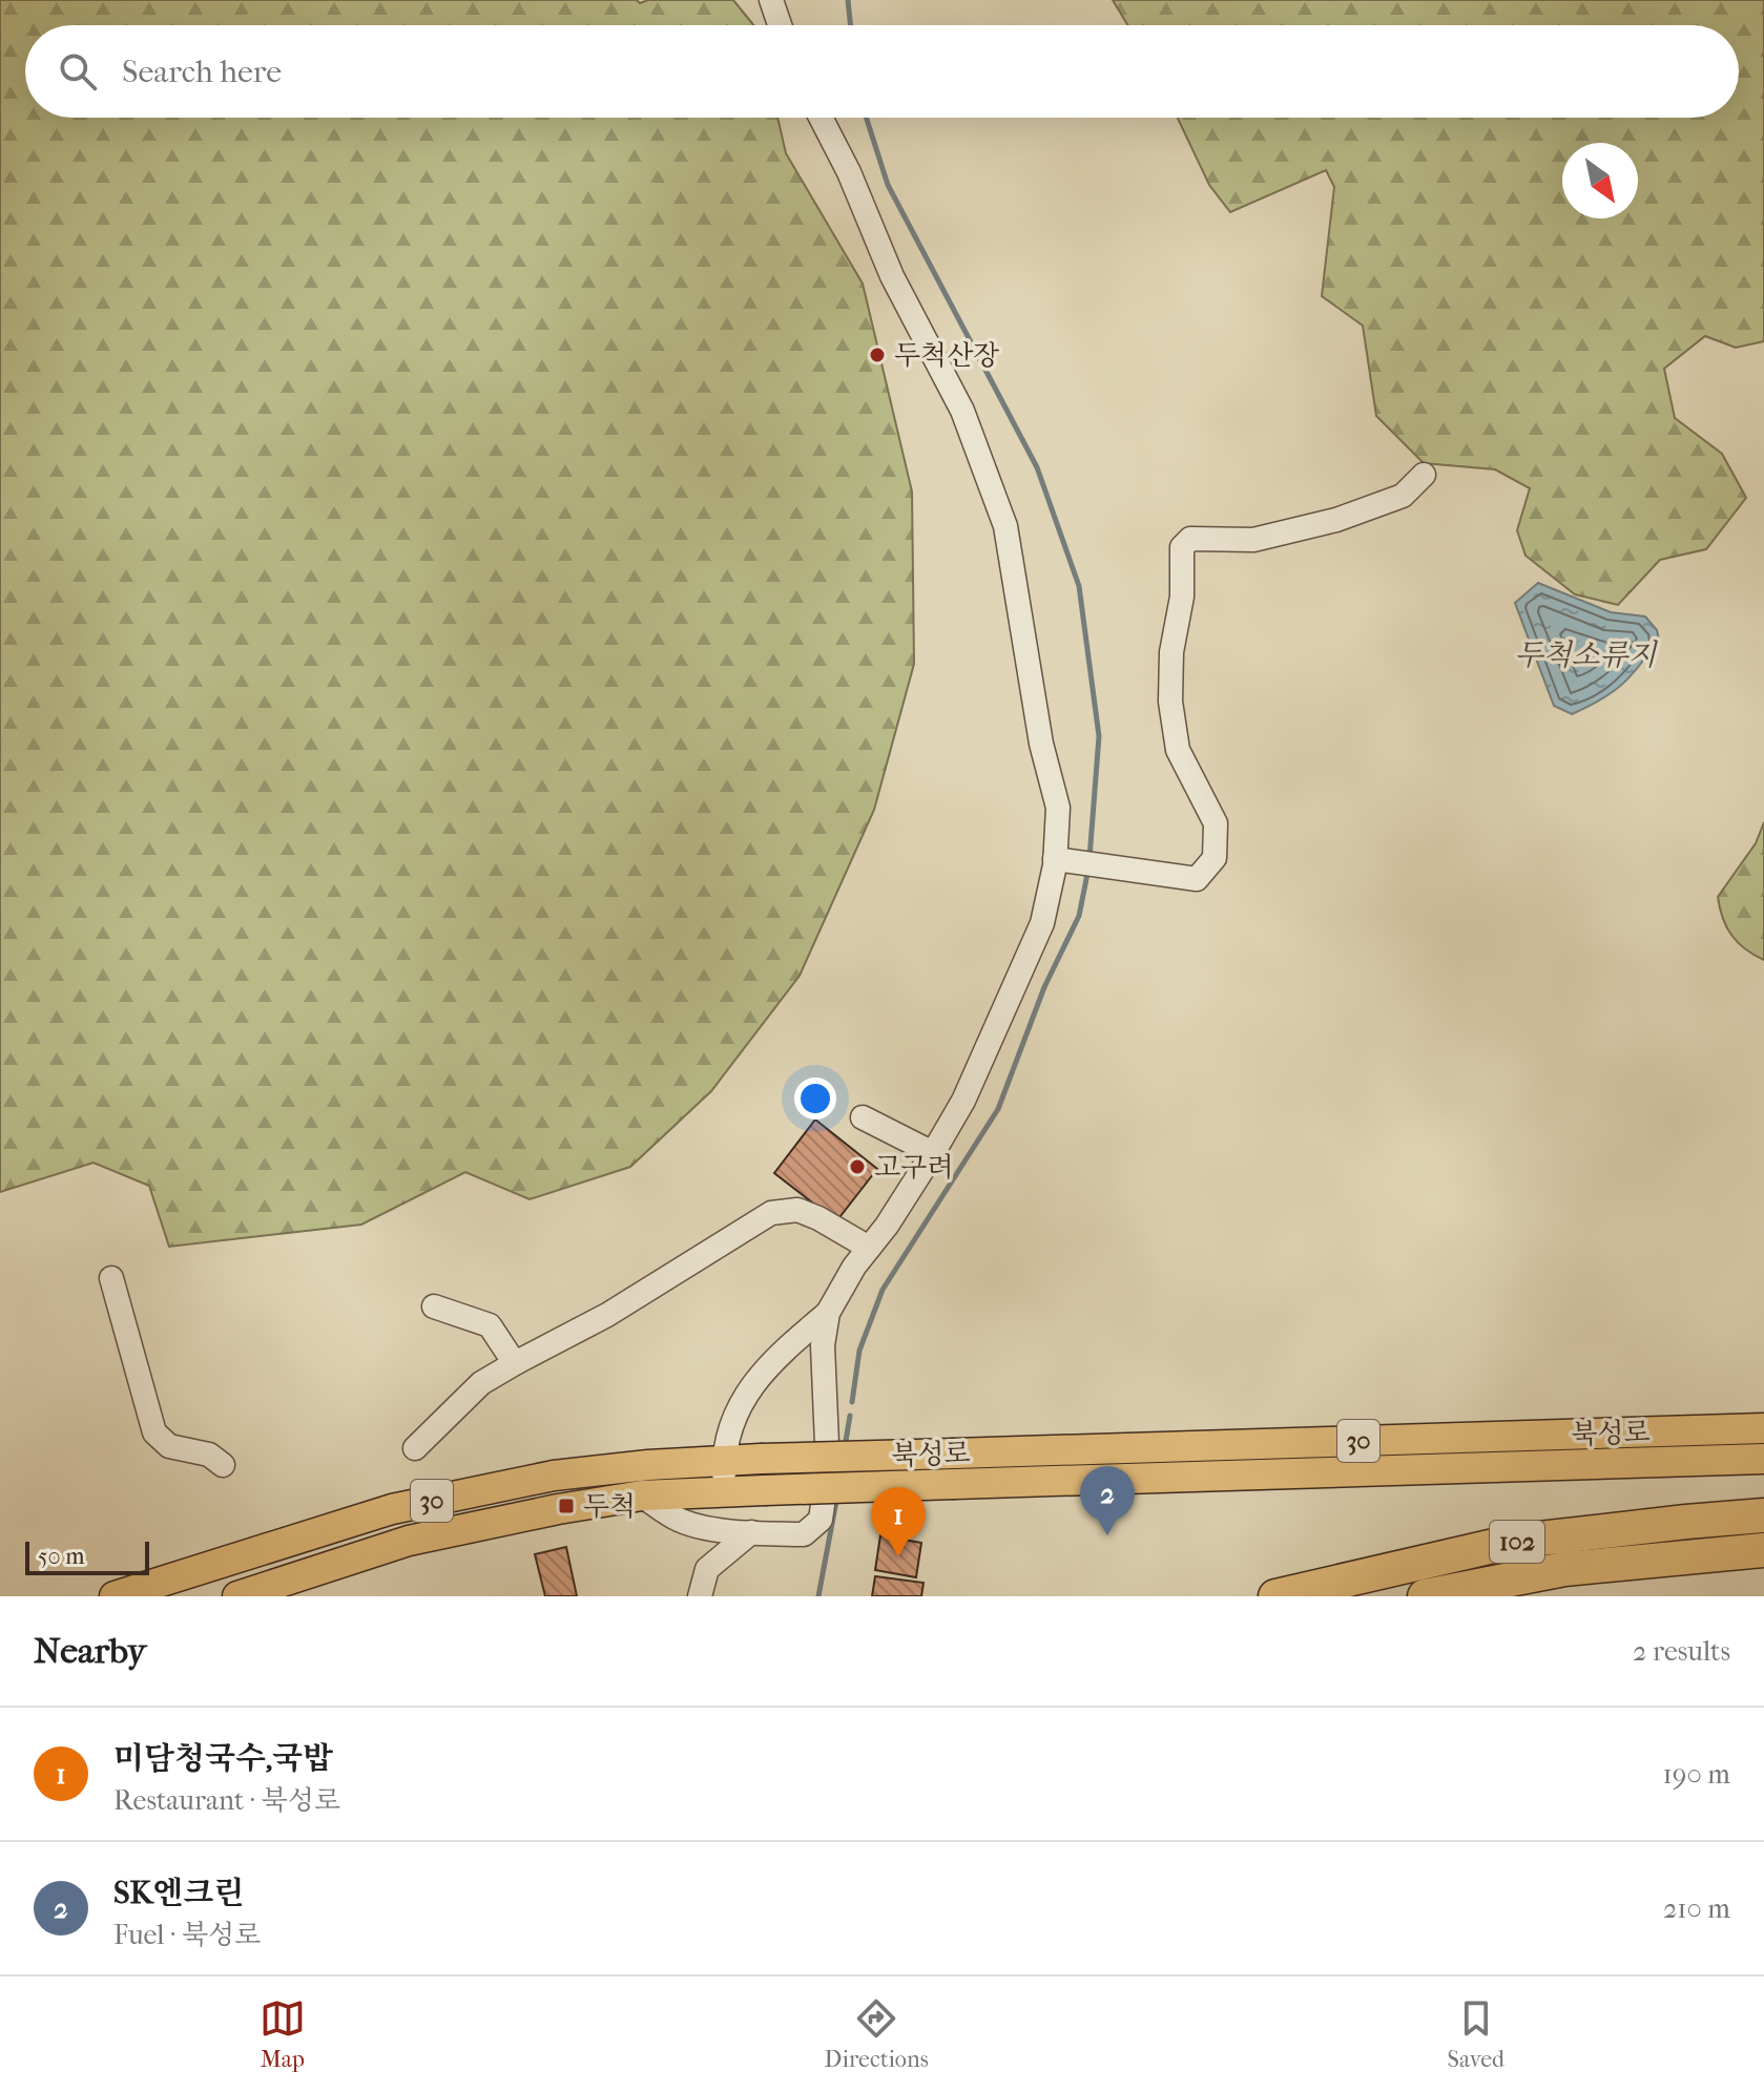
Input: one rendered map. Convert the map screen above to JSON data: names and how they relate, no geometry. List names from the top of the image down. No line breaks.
{"streets":{"highway":["102"],"main road":["북성로","30"]},"water":["두척소류지"],"places":{"other":["두척산장","고구려"],"transit":["두척"]},"scale_bar":"50 m","north":"bottom right","page":{"search":"Search here","pins":["2","1"],"scale":"50 m","heading":["Nearby","2 results"],"list":[{"mark":"1","name":"미담청국수,국밥","note":"Restaurant · 북성로","value":"190 m"},{"mark":"2","name":"SK엔크린","note":"Fuel · 북성로","value":"210 m"}],"nav":["Map","Directions","Saved"]}}
